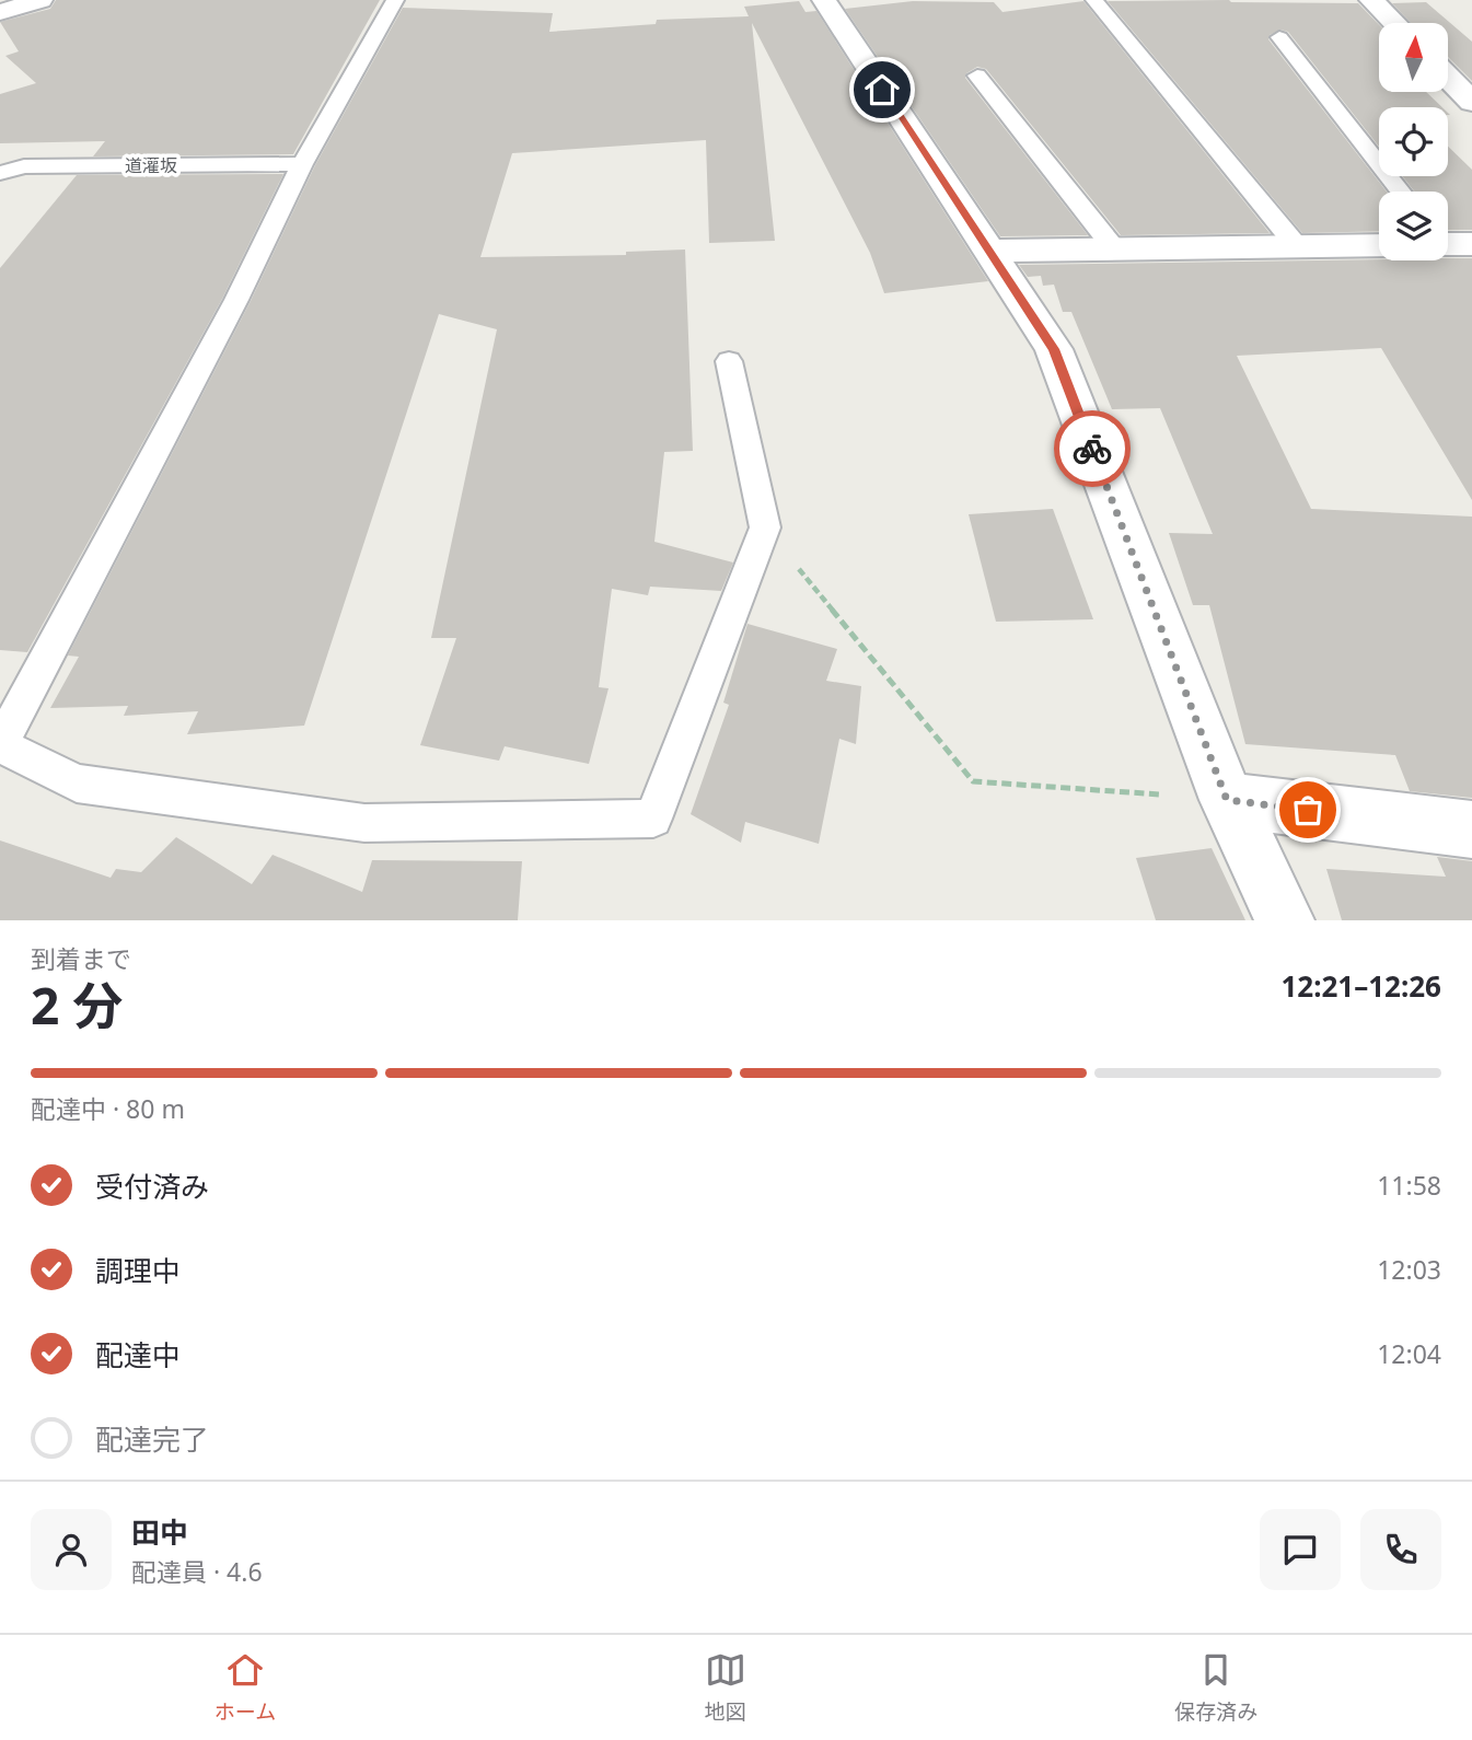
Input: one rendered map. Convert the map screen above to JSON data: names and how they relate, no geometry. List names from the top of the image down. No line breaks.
{"streets":{"lane":["道灌坂"]},"north":"top","page":{"heading":["2 分","到着まで","12:21–12:26"],"panel":["田中","配達員 · 4.6"],"bar":"配達中 · 80 m","list":[["受付済み","11:58"],["調理中","12:03"],["配達中","12:04"],"配達完了"],"tabs":["ホーム","地図","保存済み"]}}
